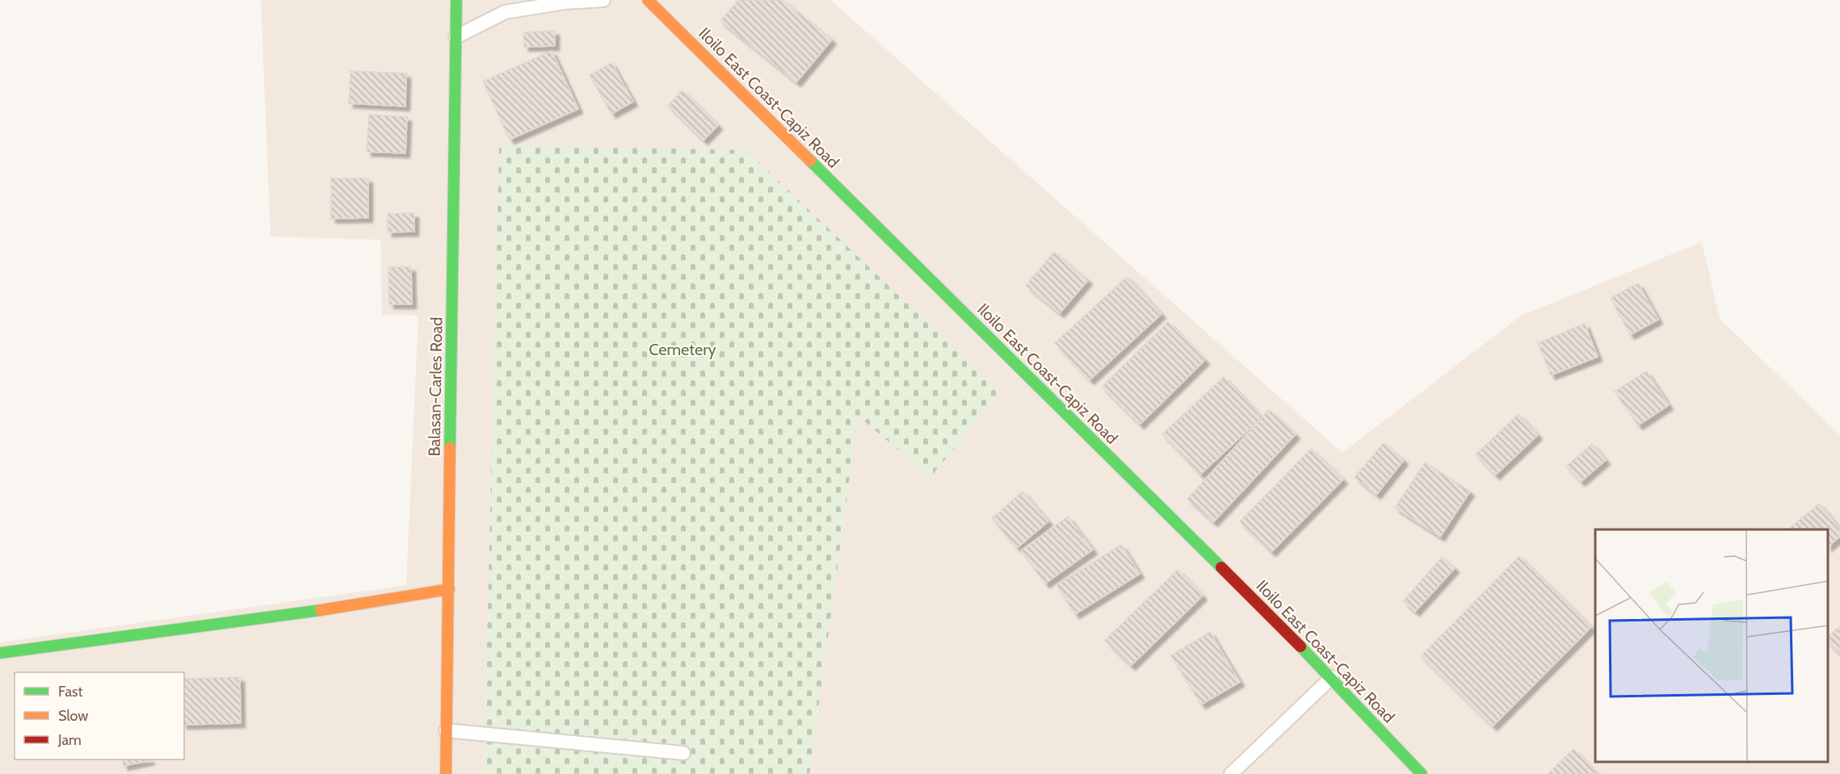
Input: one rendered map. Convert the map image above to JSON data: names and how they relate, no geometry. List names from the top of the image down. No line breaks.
{"streets":{"main road":["Iloilo East Coast-Capiz Road","Balasan-Carles Road"]},"parks":["Cemetery"],"legend":["Fast","Slow","Jam"]}
